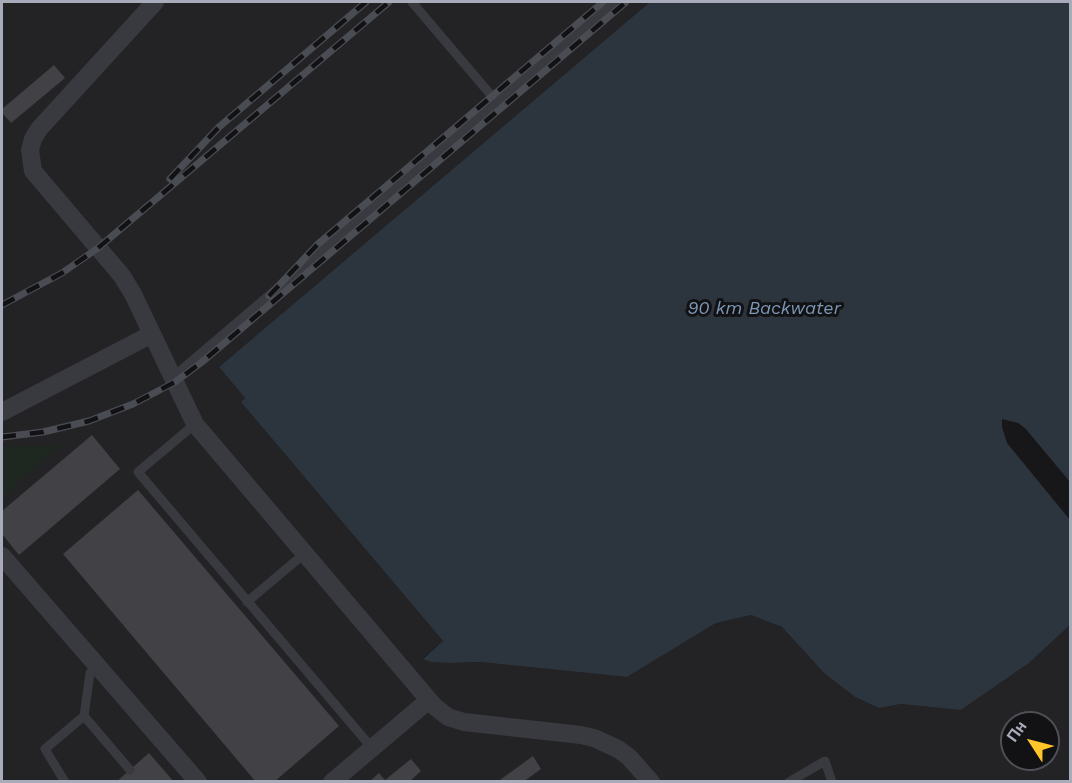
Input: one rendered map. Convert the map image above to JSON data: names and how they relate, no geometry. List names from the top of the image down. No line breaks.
{"water":["90 km Backwater"],"north":"top left"}
